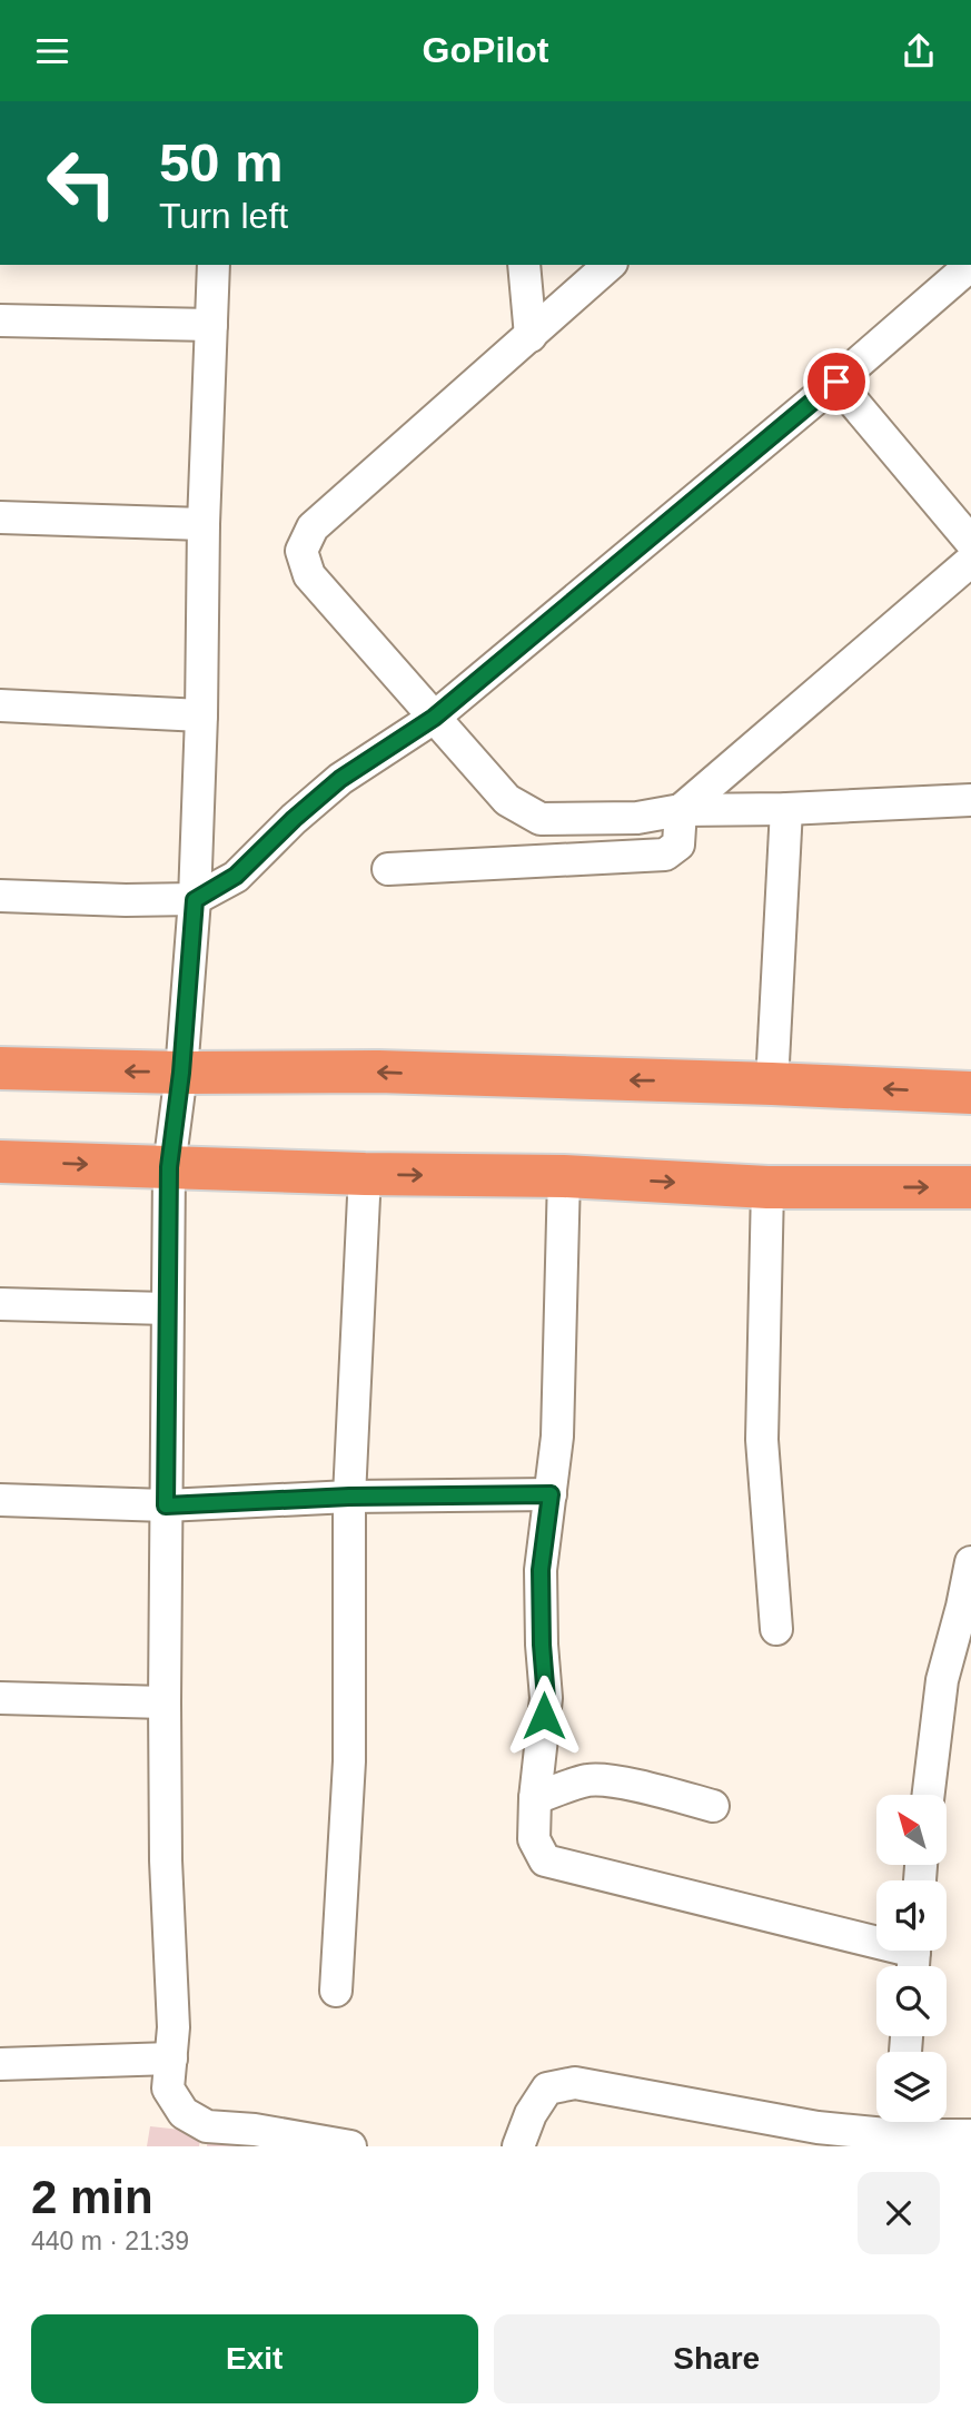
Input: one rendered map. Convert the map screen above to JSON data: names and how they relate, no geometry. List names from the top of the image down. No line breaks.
{"north":"top left","page":{"header":"GoPilot","turn":["50 m","Turn left"],"heading":["2 min","440 m · 21:39"],"buttons":["Exit","Share"]}}
